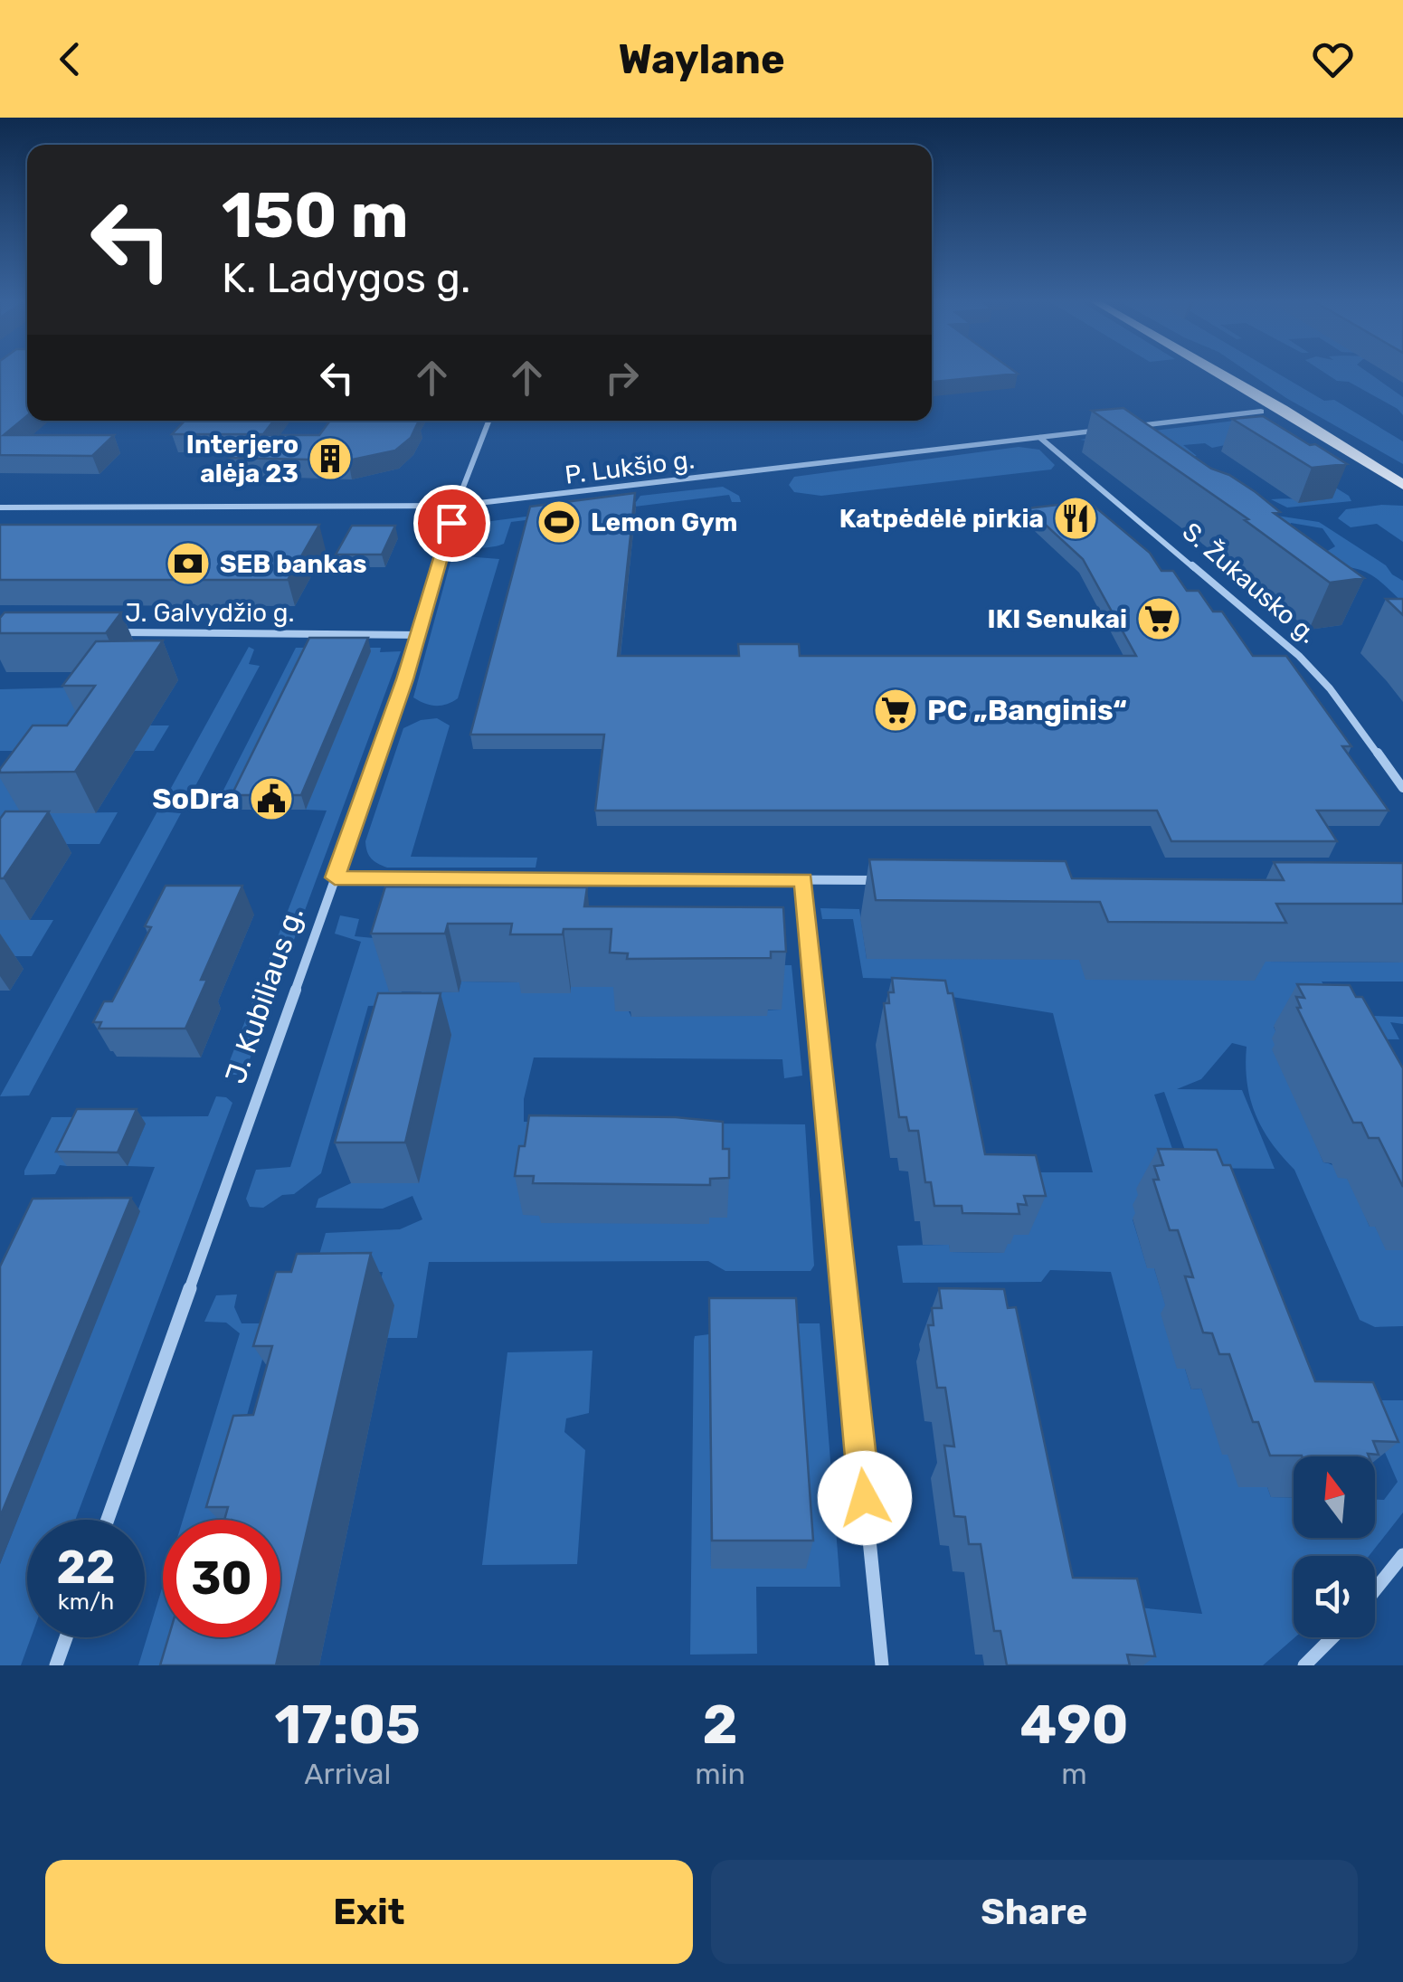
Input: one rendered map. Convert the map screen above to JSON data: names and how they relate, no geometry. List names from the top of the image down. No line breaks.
{"streets":{"street":["P. Lukšio g.","S. Žukausko g.","J. Galvydžio g.","J. Kubiliaus g."]},"crossings":[["P. Lukšio g.","S. Žukausko g."],["P. Lukšio g.","J. Kubiliaus g."],["J. Galvydžio g.","J. Kubiliaus g."]],"places":{"building":["Interjero alėja 23"],"restaurant":["Katpėdėlė pirkia"],"sports":["Lemon Gym"],"bank":["SEB bankas"],"supermarket":["IKI Senukai","PC „Banginis“"],"public building":["SoDra"]},"north":"top","page":{"header":"Waylane","turn":["150 m","K. Ladygos g."],"speed":"22 km/h","limit":"30","eta":["17:05","Arrival","2","min","490","m"],"buttons":["Exit","Share"]}}
